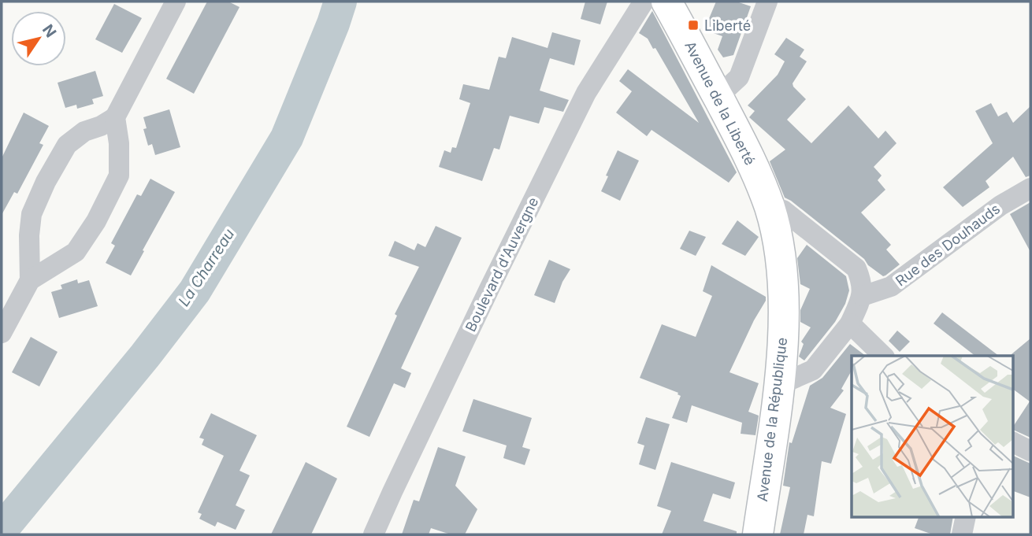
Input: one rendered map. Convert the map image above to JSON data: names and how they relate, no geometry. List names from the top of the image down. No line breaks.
{"streets":{"main road":["Avenue de la Liberté","Avenue de la République"],"street":["Rue des Douhauds","Boulevard d'Auvergne"]},"crossings":[["Avenue de la Liberté","Avenue de la République"]],"water":["La Charreau"],"places":{"transit":["Liberté"]},"north":"top right"}
